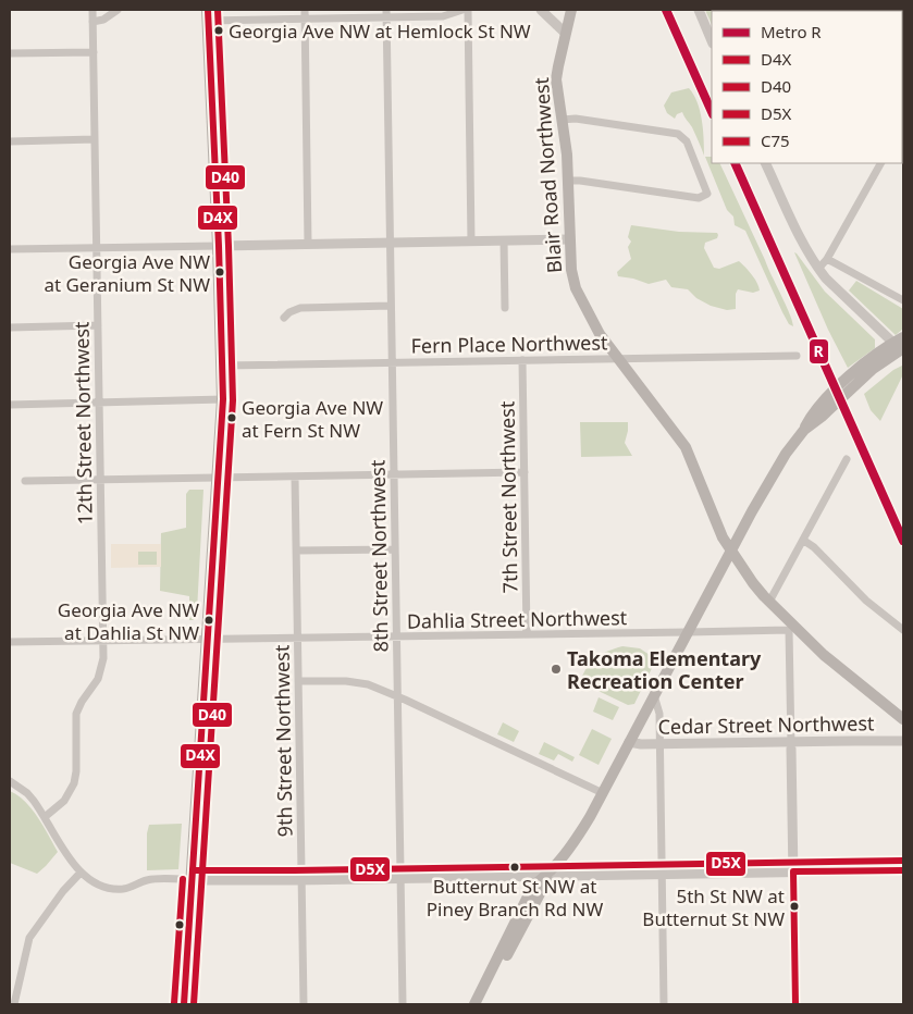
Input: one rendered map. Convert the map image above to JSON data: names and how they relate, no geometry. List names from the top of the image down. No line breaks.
{"streets":{"main road":["Blair Road Northwest"],"street":["Fern Place Northwest","12th Street Northwest","7th Street Northwest","8th Street Northwest","Dahlia Street Northwest","Cedar Street Northwest","9th Street Northwest"]},"crossings":[["Blair Road Northwest","Fern Place Northwest"],["Blair Road Northwest","Dahlia Street Northwest"],["Fern Place Northwest","7th Street Northwest"],["Fern Place Northwest","8th Street Northwest"],["12th Street Northwest","Dahlia Street Northwest"],["7th Street Northwest","Dahlia Street Northwest"],["8th Street Northwest","Dahlia Street Northwest"],["Dahlia Street Northwest","9th Street Northwest"]],"places":["Georgia Ave NW at Hemlock St NW","Georgia Ave NW at Geranium St NW","Georgia Ave NW at Fern St NW","Georgia Ave NW at Dahlia St NW","Takoma Elementary Recreation Center","Butternut St NW at Piney Branch Rd NW","5th St NW at Butternut St NW"],"lines":["metro line R","transit line D4X","transit line D40","transit line D5X","transit line C75"],"legend":["Metro R","D4X","D40","D5X","C75"]}
